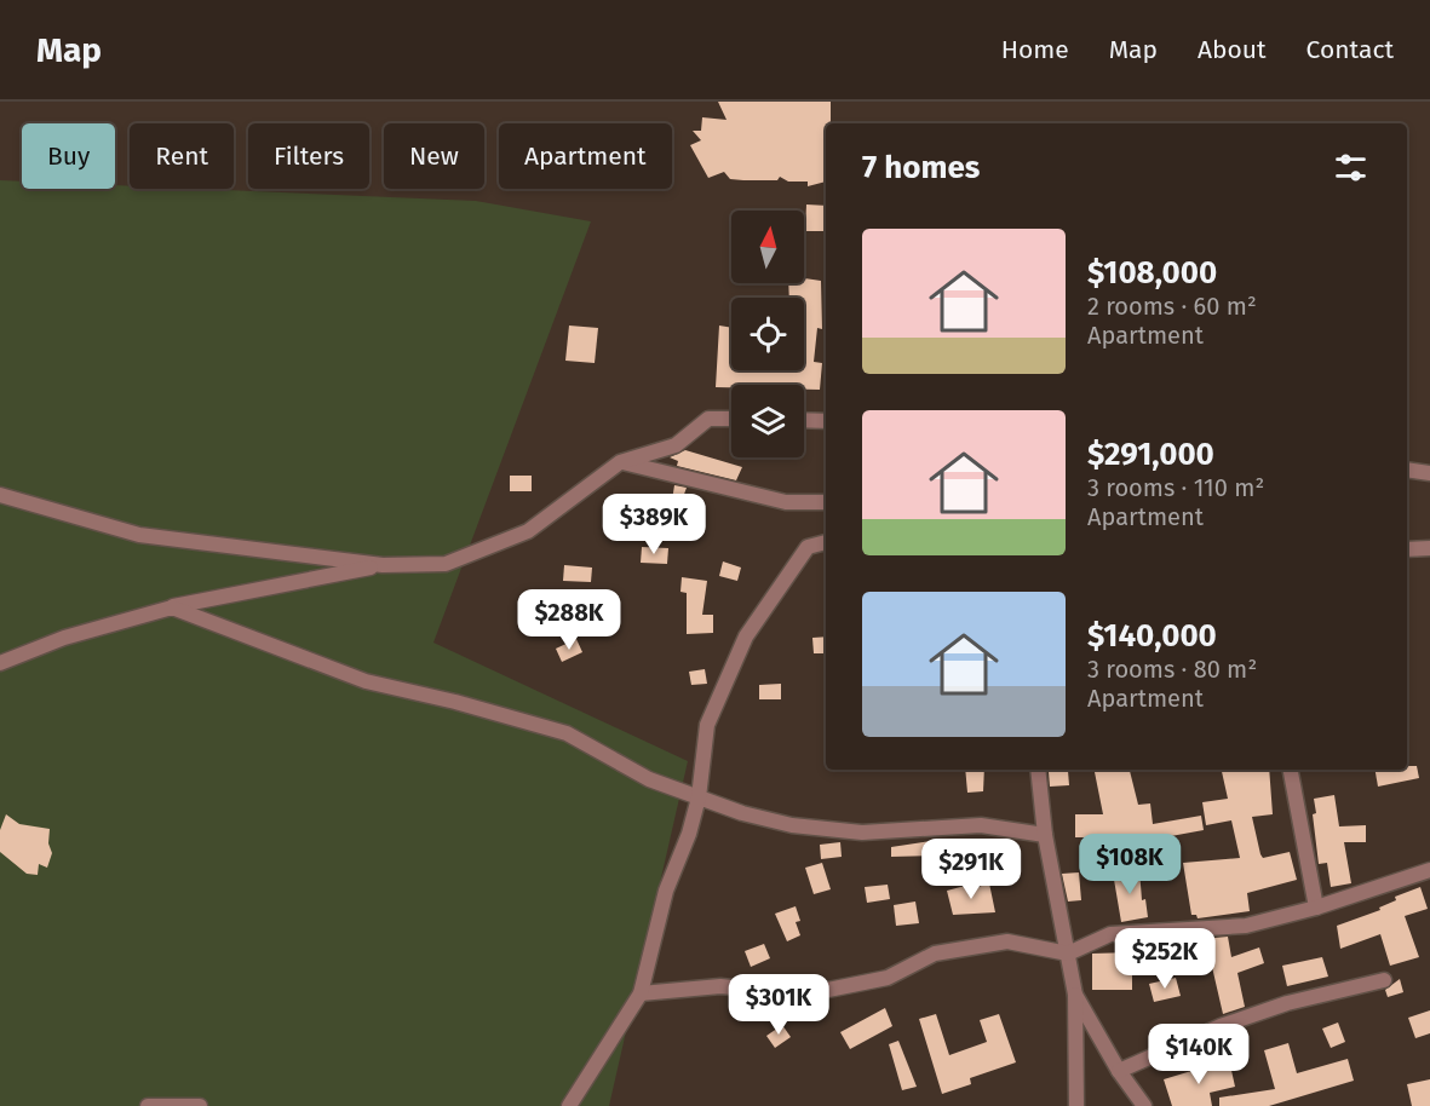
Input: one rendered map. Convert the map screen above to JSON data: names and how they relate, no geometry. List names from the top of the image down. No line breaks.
{"north":"top","page":{"header":"Map","nav":["Home","Map","About","Contact"],"chip":["Buy","Rent","Filters","New","Apartment"],"heading":"7 homes","list":[{"name":"$108,000","note":"2 rooms · 60 m² · Apartment"},{"name":"$291,000","note":"3 rooms · 110 m² · Apartment"},{"name":"$140,000","note":"3 rooms · 80 m² · Apartment"}],"price":["$389K","$288K","$108K","$291K","$252K","$301K","$140K"]}}
